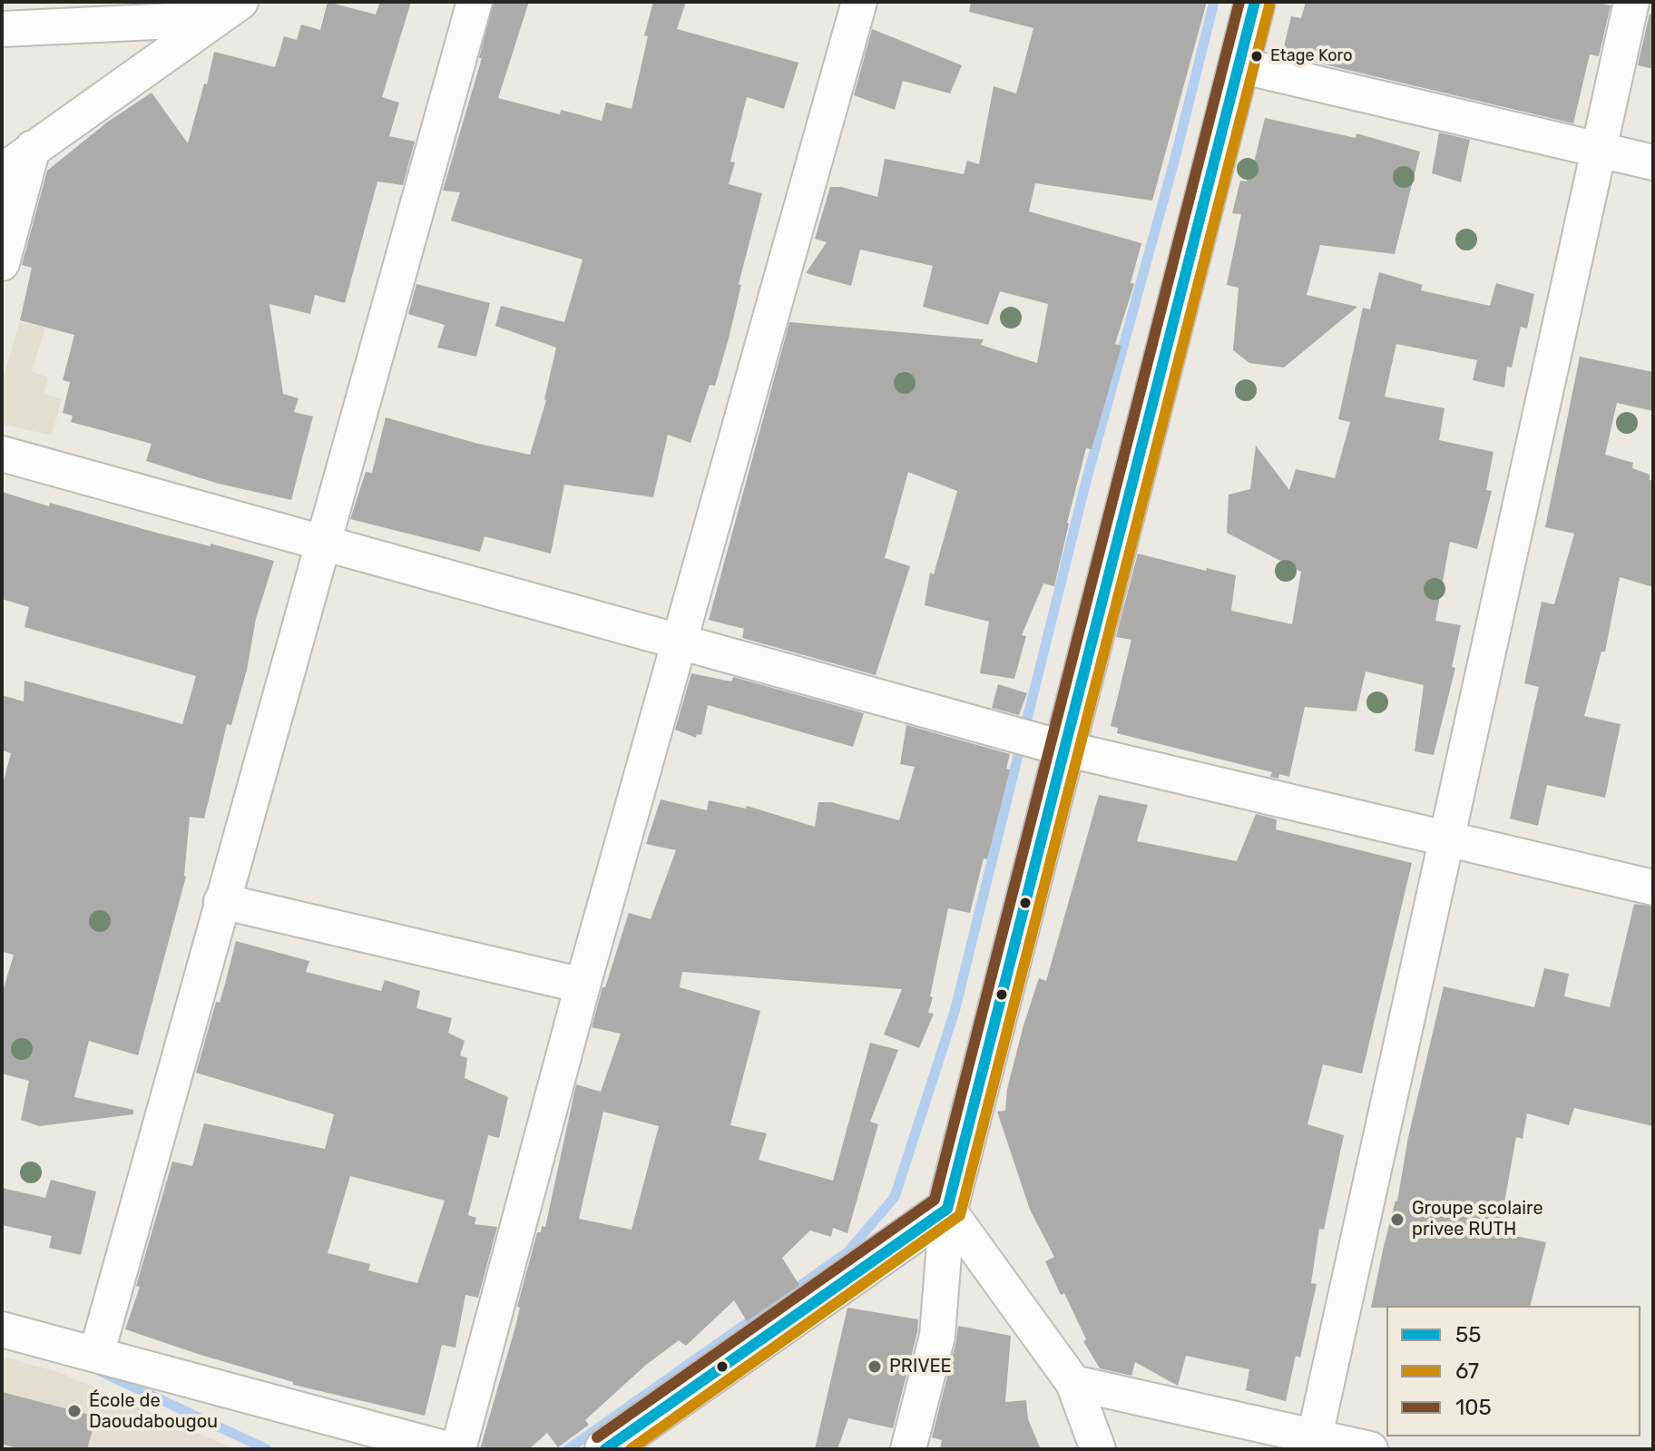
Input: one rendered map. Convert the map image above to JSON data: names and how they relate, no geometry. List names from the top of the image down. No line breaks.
{"places":["Etage Koro","Groupe scolaire privee RUTH","PRIVEE","École de Daoudabougou"],"lines":["transit line 55","transit line 105","transit line 67"],"legend":["55","67","105"]}
